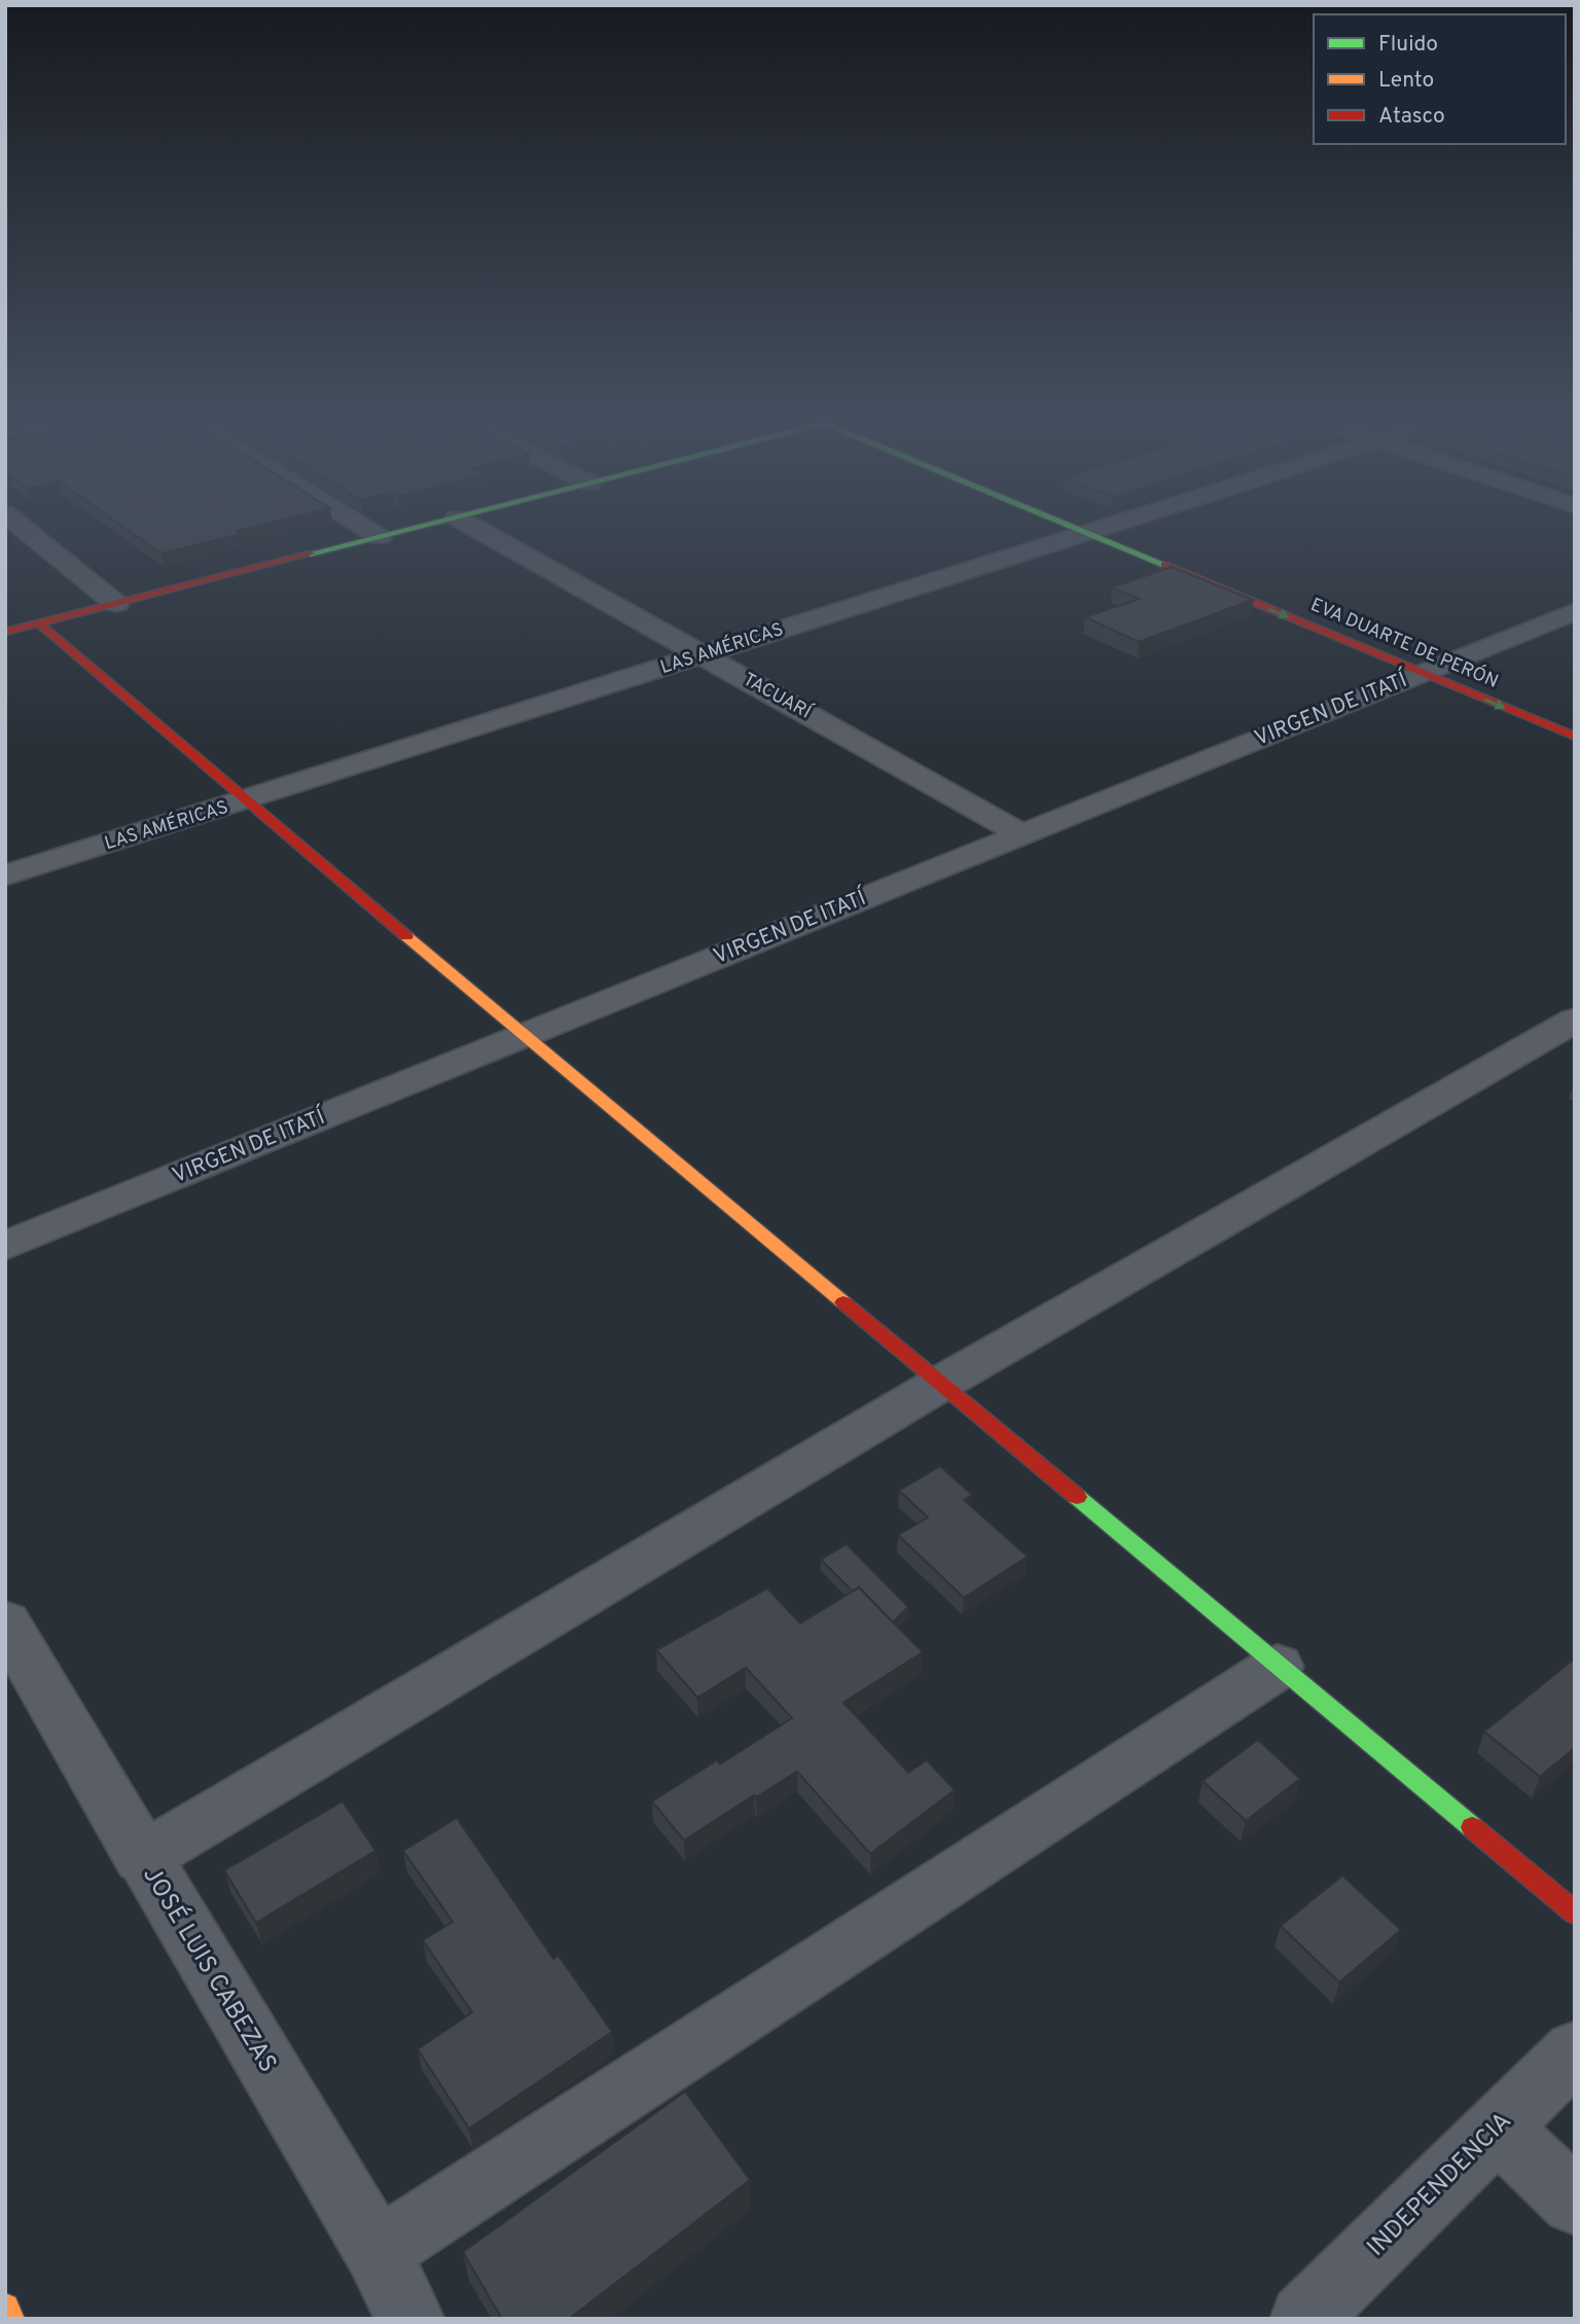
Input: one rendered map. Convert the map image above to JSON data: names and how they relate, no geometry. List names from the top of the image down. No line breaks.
{"streets":{"street":["EVA DUARTE DE PERÓN","LAS AMÉRICAS","TACUARÍ","VIRGEN DE ITATÍ","JOSÉ LUIS CABEZAS","INDEPENDENCIA"]},"crossings":[["EVA DUARTE DE PERÓN","VIRGEN DE ITATÍ"],["LAS AMÉRICAS","TACUARÍ"],["TACUARÍ","VIRGEN DE ITATÍ"]],"one_way":["EVA DUARTE DE PERÓN"],"legend":["Fluido","Lento","Atasco"]}
